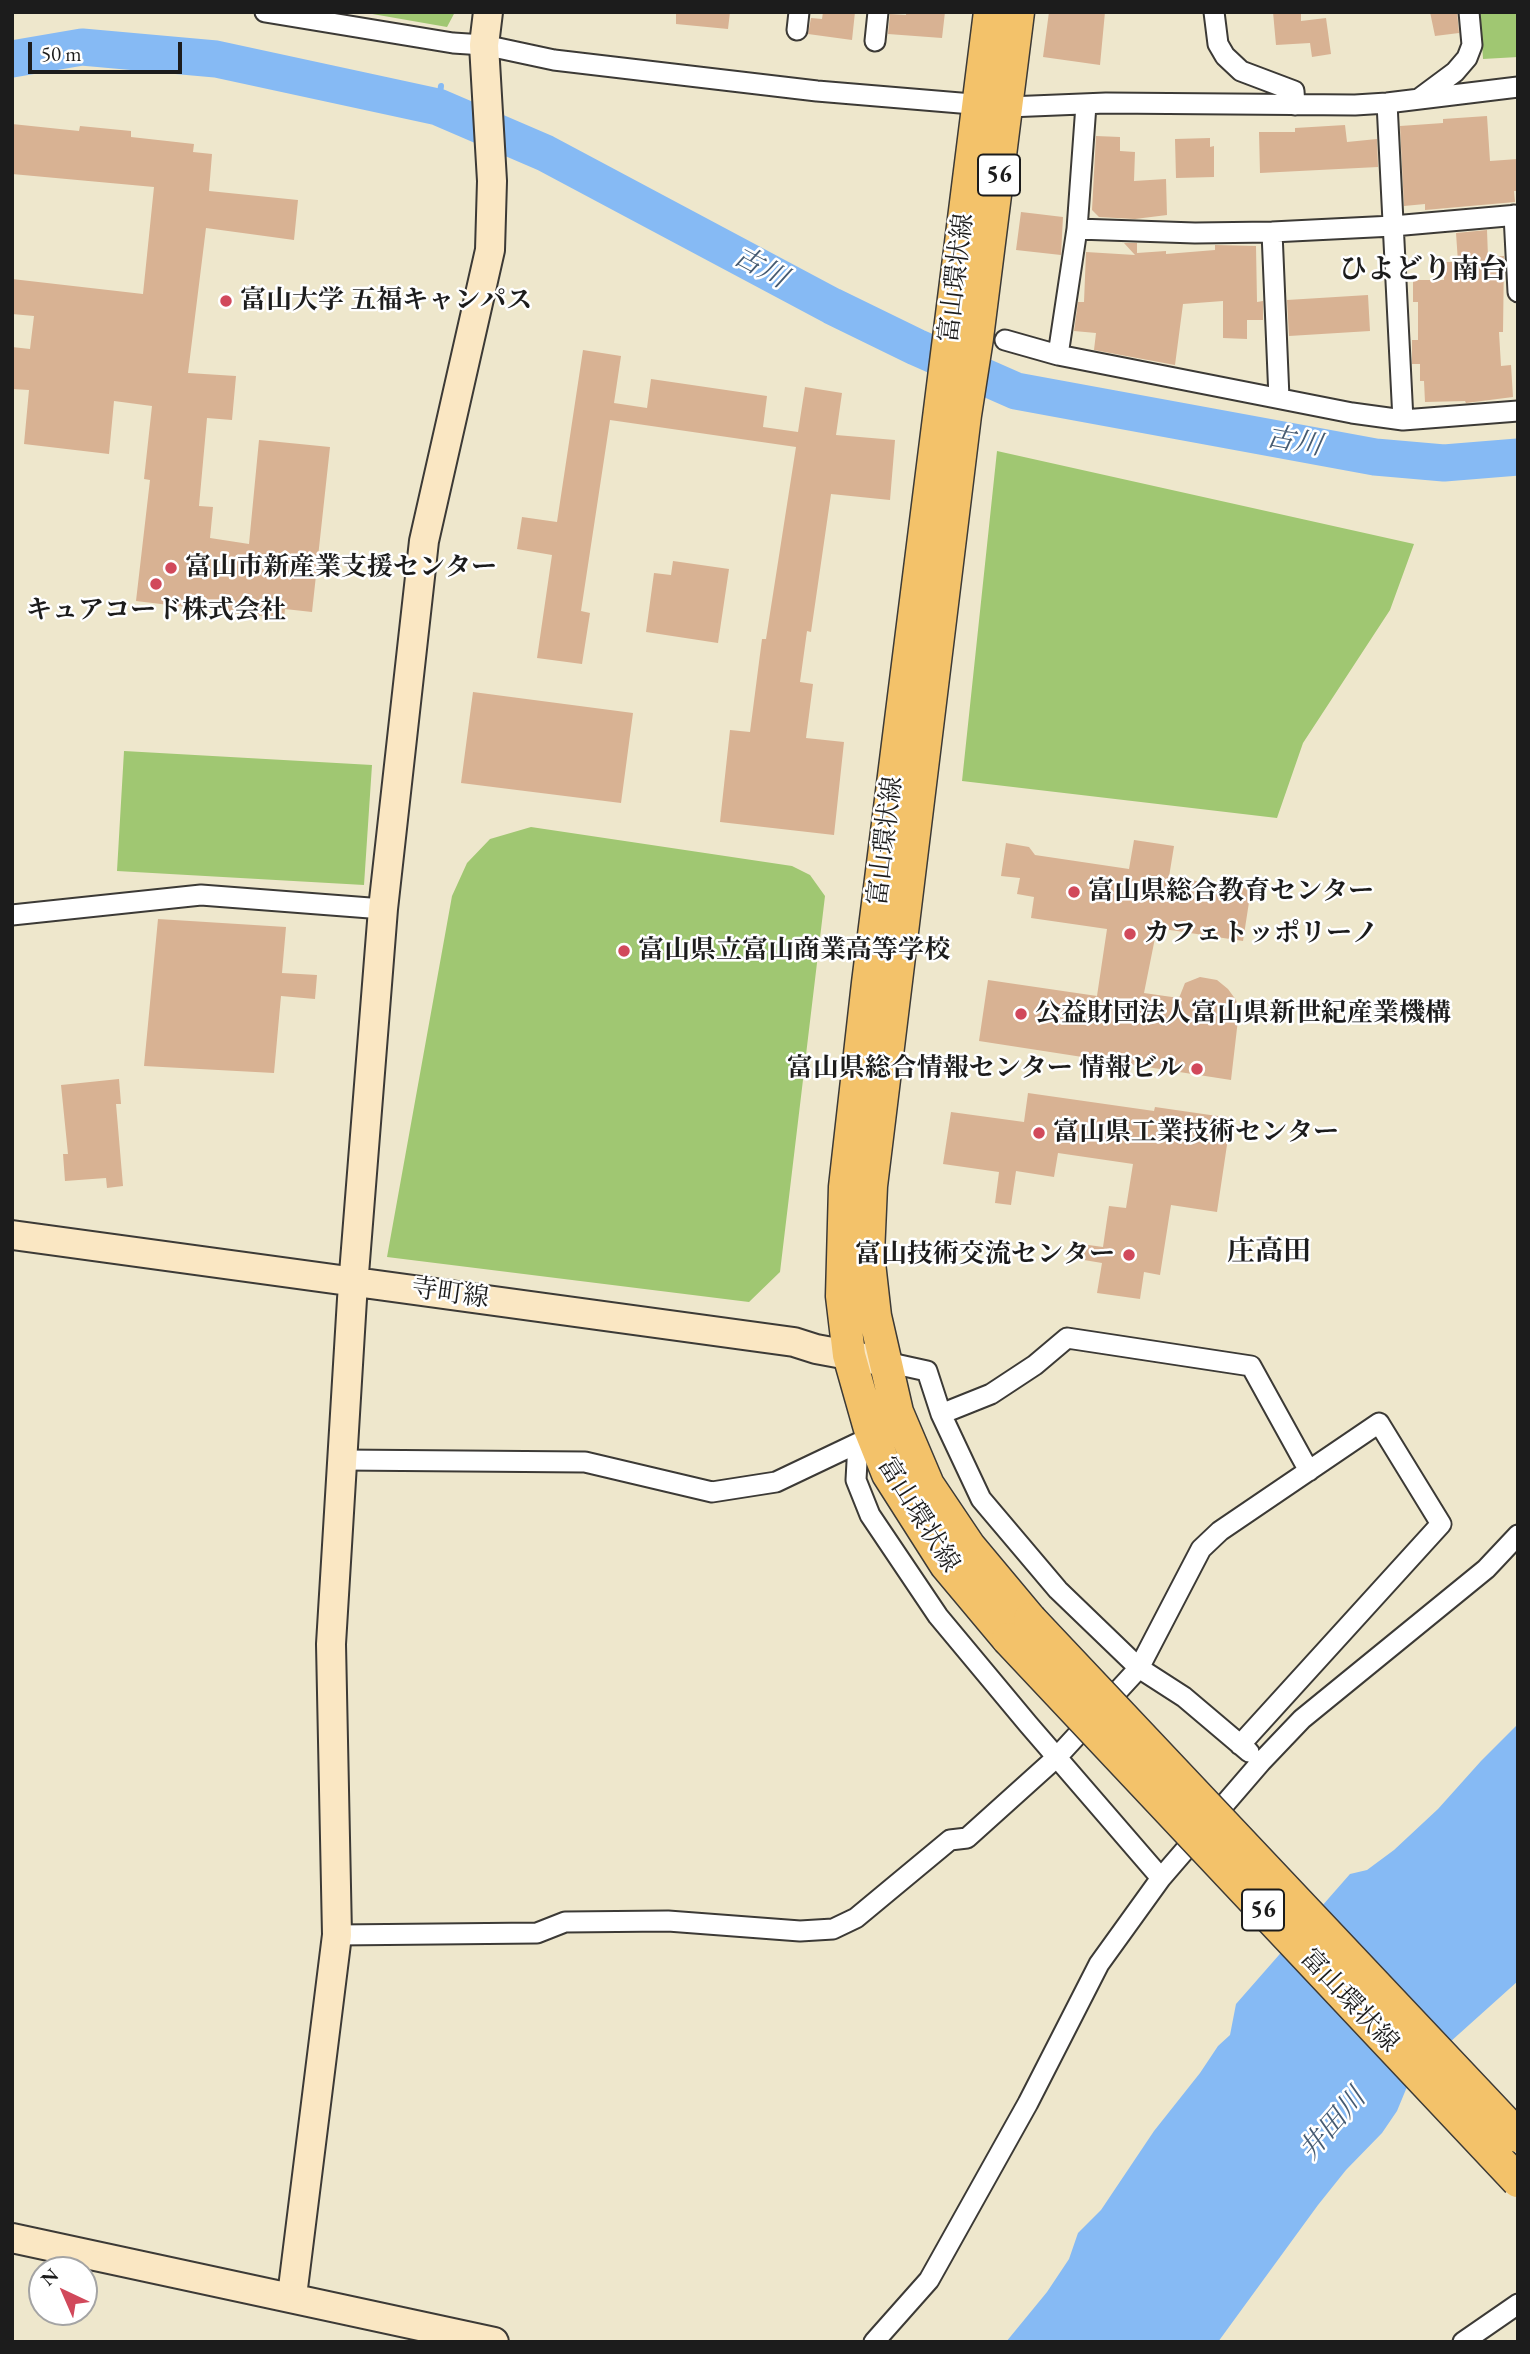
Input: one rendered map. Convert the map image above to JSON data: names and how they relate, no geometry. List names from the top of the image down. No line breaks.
{"streets":{"main road":["56","富山環状線"],"street":["寺町線"]},"crossings":[["富山環状線","寺町線"]],"districts":["ひよどり南台","庄高田"],"water":["古川","井田川"],"places":["富山大学 五福キャンパス","富山市新産業支援センター","キュアコード株式会社","富山県総合教育センター","カフェトッポリーノ","富山県立富山商業高等学校","公益財団法人富山県新世紀産業機構","富山県総合情報センター 情報ビル","富山県工業技術センター","富山技術交流センター"],"scale_bar":"50 m","north":"top left"}
